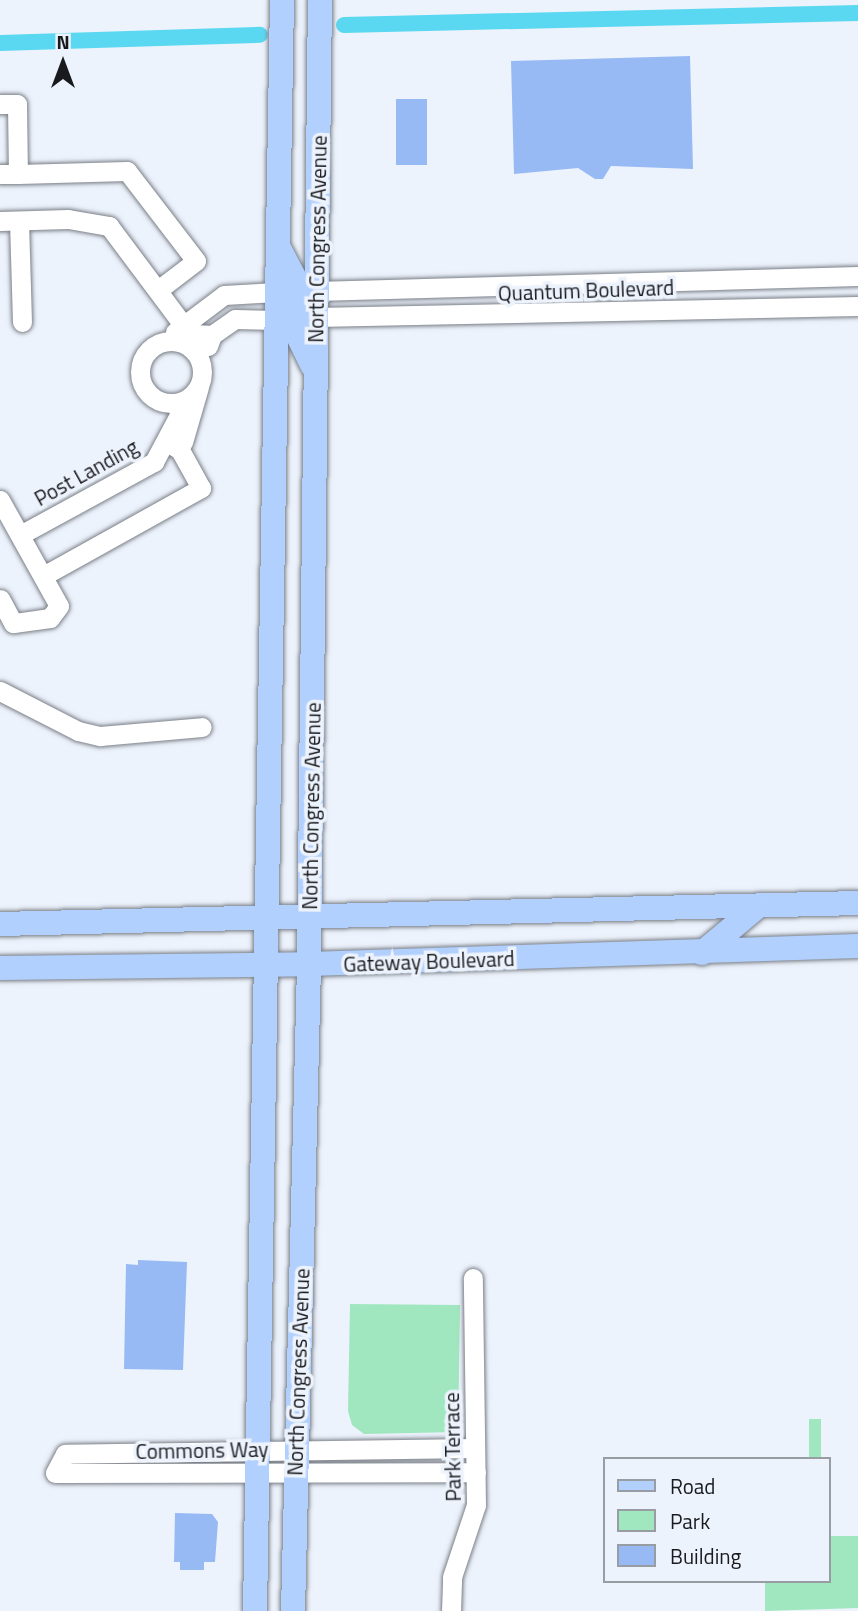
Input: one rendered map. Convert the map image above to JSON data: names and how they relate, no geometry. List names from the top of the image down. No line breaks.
{"streets":{"main road":["North Congress Avenue","Gateway Boulevard"],"street":["Quantum Boulevard","Post Landing","Park Terrace","Commons Way"]},"crossings":[["North Congress Avenue","Quantum Boulevard"],["North Congress Avenue","Gateway Boulevard"],["North Congress Avenue","Commons Way"],["Park Terrace","Commons Way"]],"legend":["Road","Park","Building"],"north":"top"}
